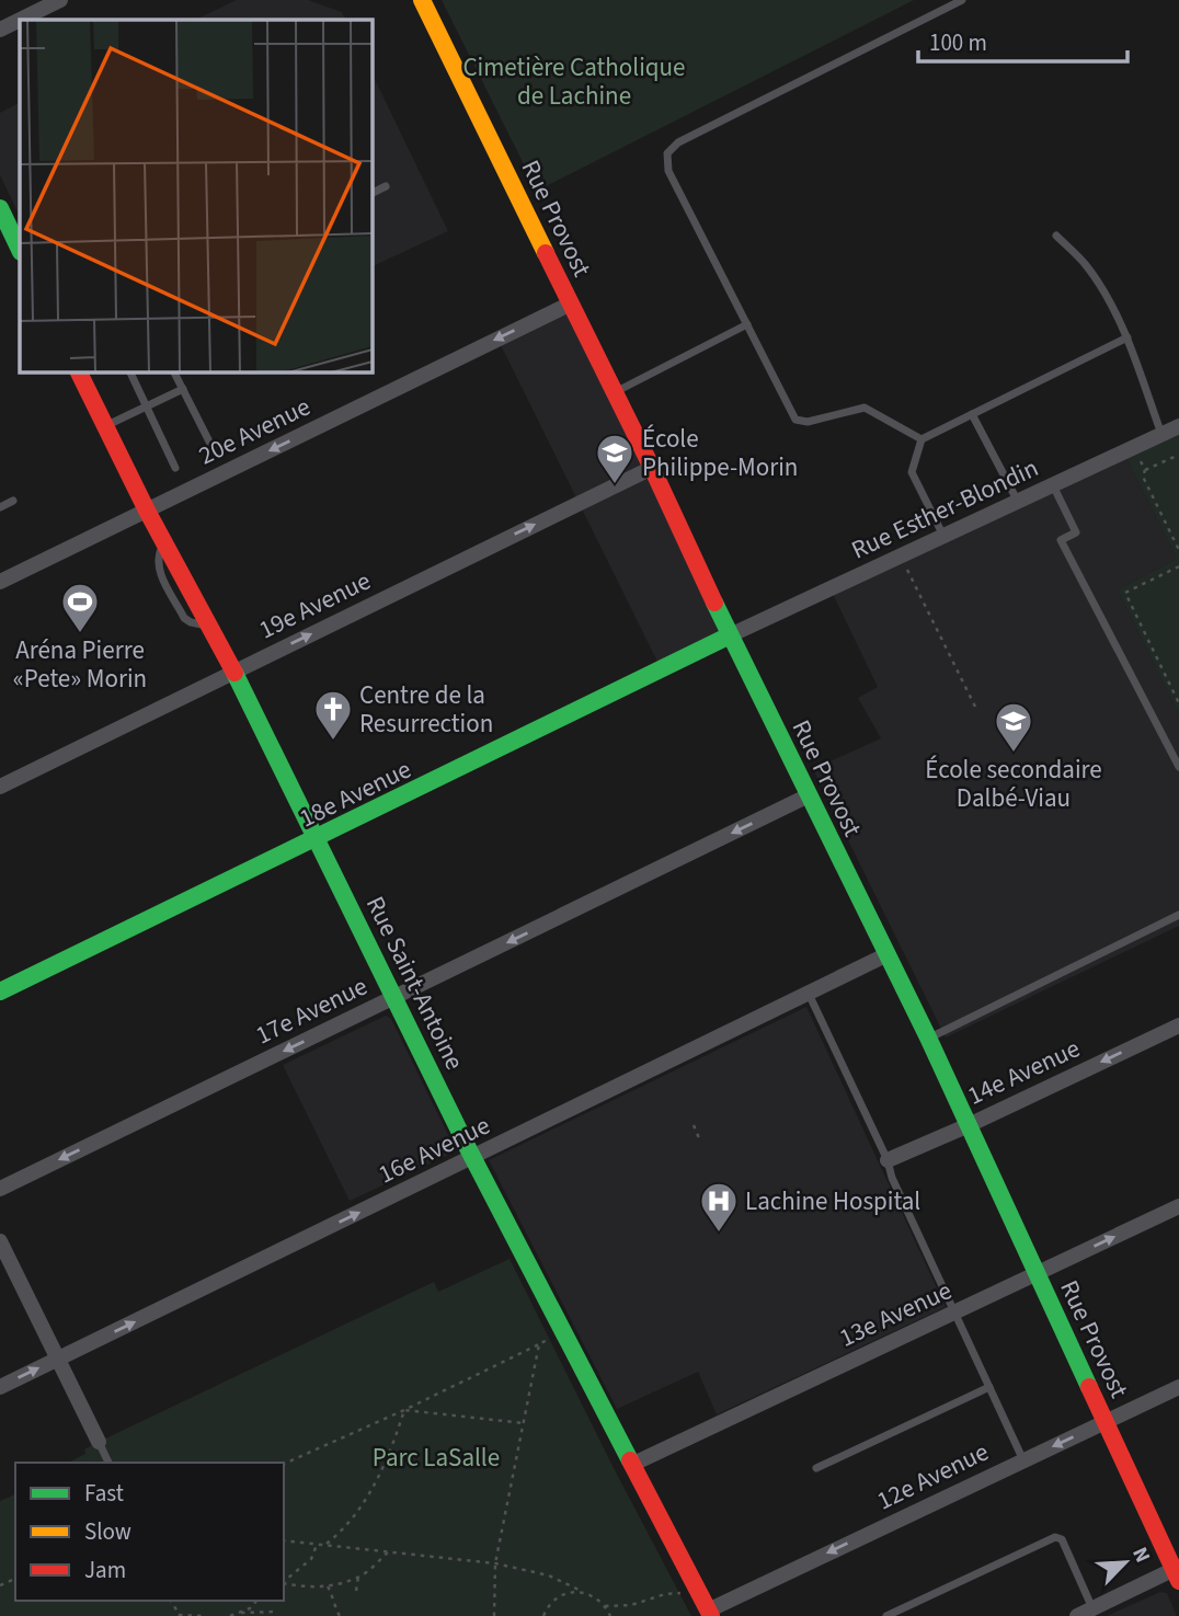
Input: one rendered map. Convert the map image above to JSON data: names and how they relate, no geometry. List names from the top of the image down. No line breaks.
{"streets":{"street":["Rue Provost","20e Avenue","Rue Esther-Blondin","19e Avenue","18e Avenue","Rue Saint-Antoine","17e Avenue","14e Avenue","16e Avenue","13e Avenue","12e Avenue"]},"crossings":[["Rue Provost","20e Avenue"],["Rue Provost","Rue Esther-Blondin"],["Rue Provost","19e Avenue"],["Rue Provost","18e Avenue"],["Rue Provost","17e Avenue"],["Rue Provost","14e Avenue"],["Rue Provost","16e Avenue"],["Rue Provost","13e Avenue"],["Rue Provost","12e Avenue"],["20e Avenue","Rue Saint-Antoine"],["Rue Esther-Blondin","18e Avenue"],["19e Avenue","Rue Saint-Antoine"],["18e Avenue","Rue Saint-Antoine"],["Rue Saint-Antoine","17e Avenue"],["Rue Saint-Antoine","16e Avenue"],["Rue Saint-Antoine","13e Avenue"],["Rue Saint-Antoine","12e Avenue"]],"one_way":["20e Avenue","19e Avenue","17e Avenue","14e Avenue","16e Avenue","12e Avenue"],"parks":["Cimetière Catholique de Lachine","Parc LaSalle"],"places":{"school or university":["École Philippe-Morin","École secondaire Dalbé-Viau"],"sports":["Aréna Pierre «Pete» Morin"],"church":["Centre de la Resurrection"],"hospital":["Lachine Hospital"]},"legend":["Fast","Slow","Jam"],"scale_bar":"100 m","north":"top right"}
